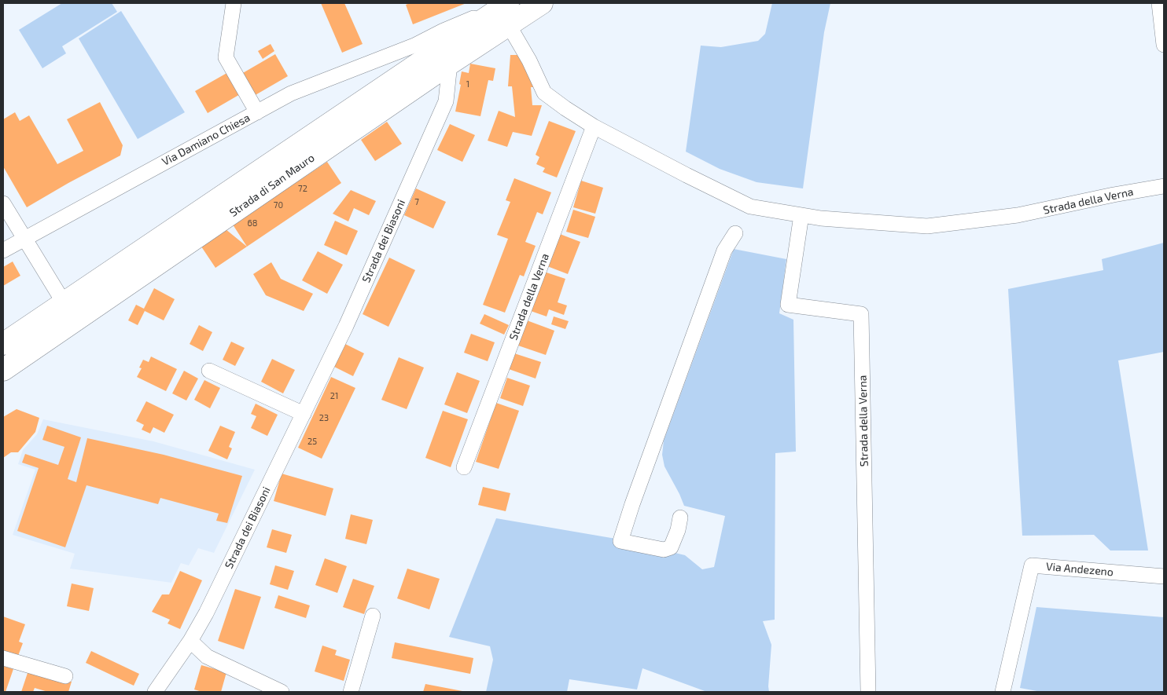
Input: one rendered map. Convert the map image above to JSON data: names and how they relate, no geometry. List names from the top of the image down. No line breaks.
{"streets":{"main road":["Strada di San Mauro"],"street":["Via Damiano Chiesa","Strada della Verna","Strada dei Biasoni","Via Andezeno"]},"crossings":[["Via Damiano Chiesa","Strada di San Mauro"],["Via Damiano Chiesa","Strada dei Biasoni"],["Strada di San Mauro","Strada della Verna"],["Strada di San Mauro","Strada dei Biasoni"]],"house_numbers":["1","72","7","70","68","21","23","25"]}
